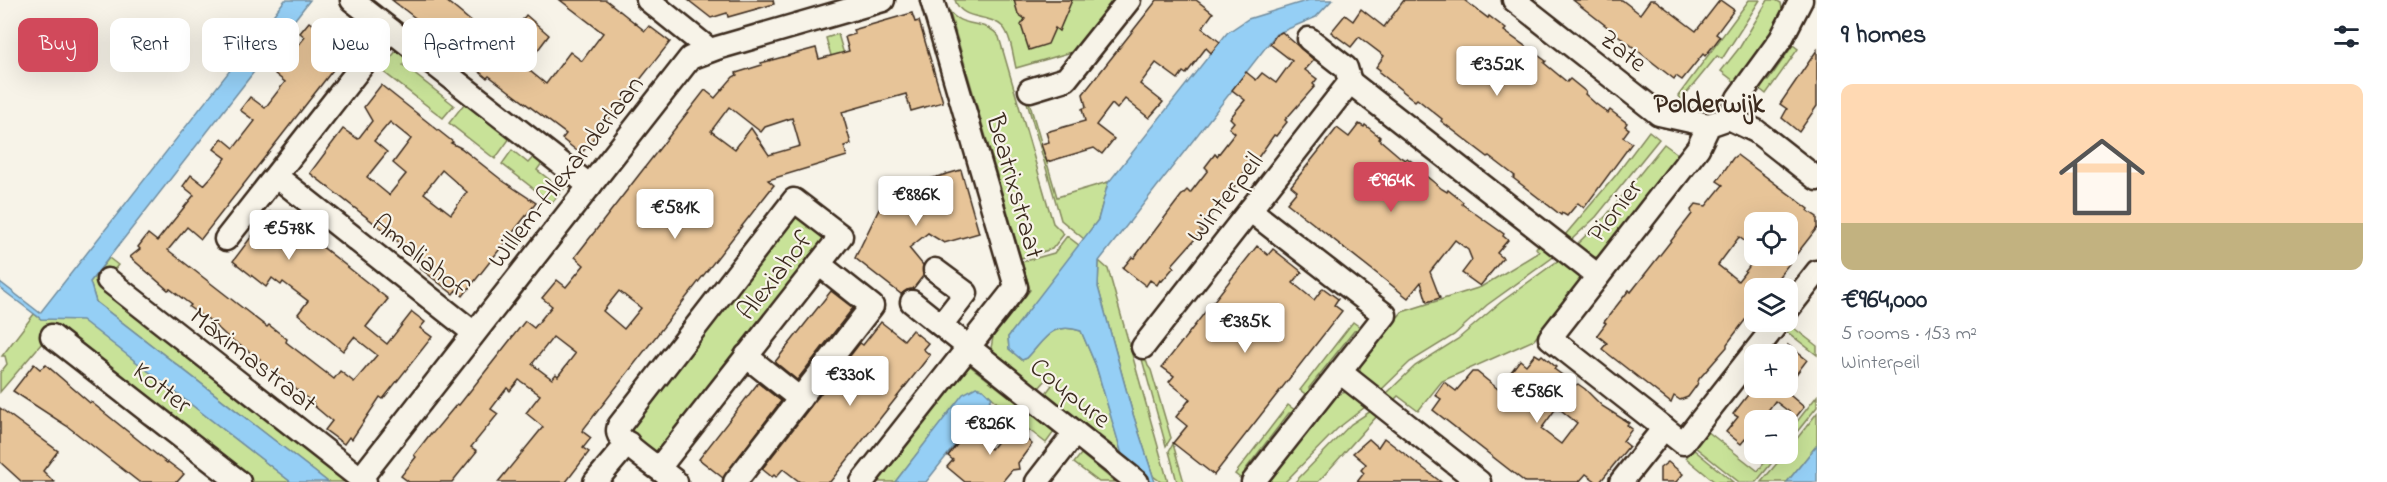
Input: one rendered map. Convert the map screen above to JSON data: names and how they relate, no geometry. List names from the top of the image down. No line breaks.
{"streets":{"street":["Zate","Willem-Alexanderlaan","Beatrixstraat","Winterpeil","Pionier","Amaliahof","Alexiahof","Máximastraat","Kotter","Coupure"]},"crossings":[["Zate","Pionier"],["Willem-Alexanderlaan","Amaliahof"],["Willem-Alexanderlaan","Máximastraat"],["Beatrixstraat","Coupure"]],"districts":["Polderwijk"],"page":{"heading":"9 homes","chip":["Buy","Rent","Filters","New","Apartment"],"price":["€352K","€964K","€886K","€581K","€578K","€385K","€330K","€586K","€826K"],"list":[{"name":"€964,000","note":"5 rooms · 153 m² · Winterpeil"}],"map_buttons":["+","−"]}}
